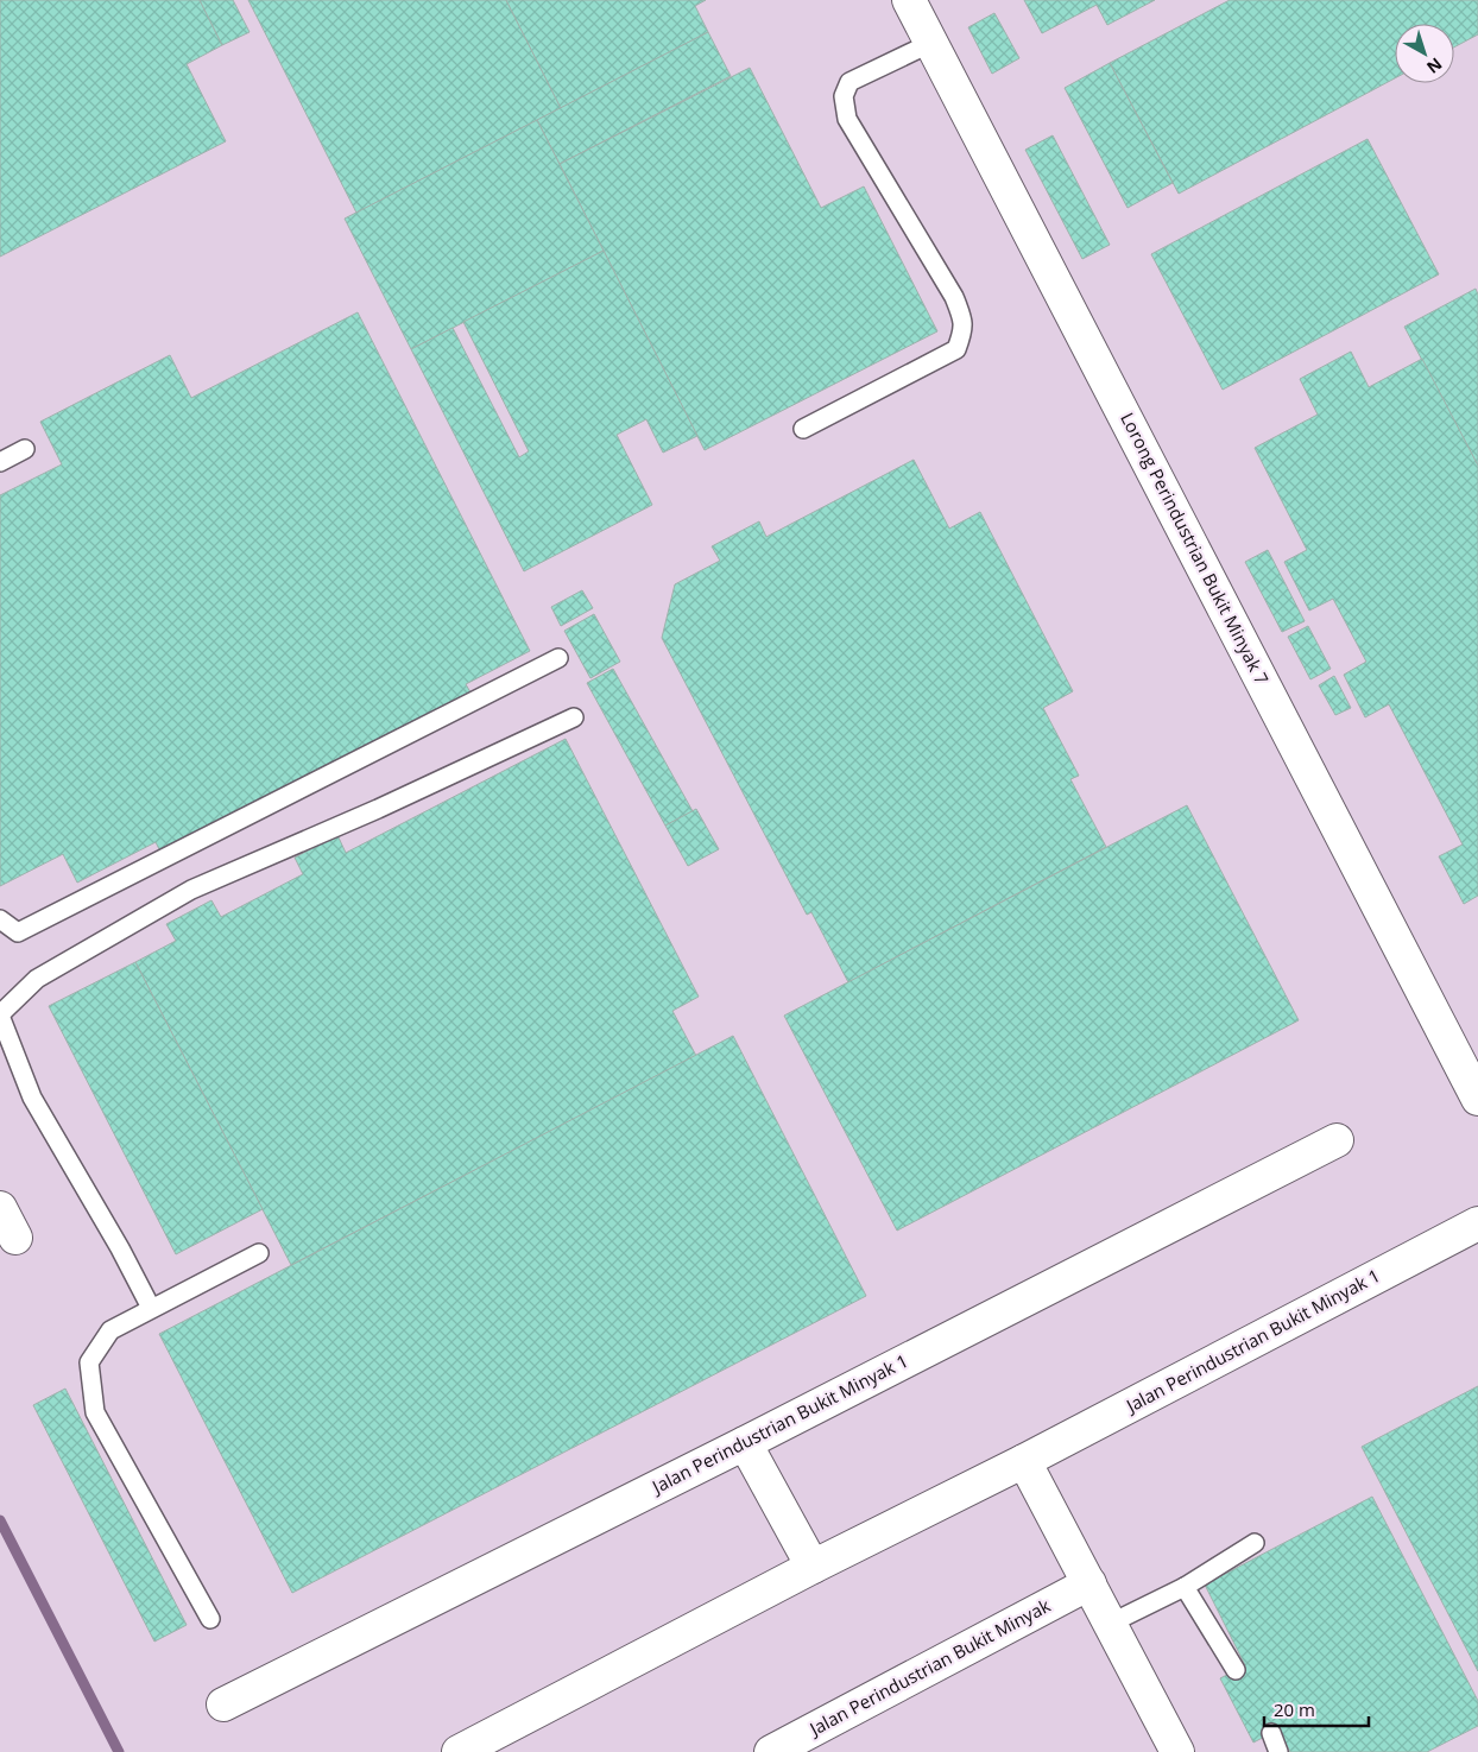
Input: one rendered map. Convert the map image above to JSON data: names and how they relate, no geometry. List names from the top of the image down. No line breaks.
{"streets":{"street":["Lorong Perindustrian Bukit Minyak 7","Jalan Perindustrian Bukit Minyak 1","Jalan Perindustrian Bukit Minyak"]},"scale_bar":"20 m","north":"bottom right"}
